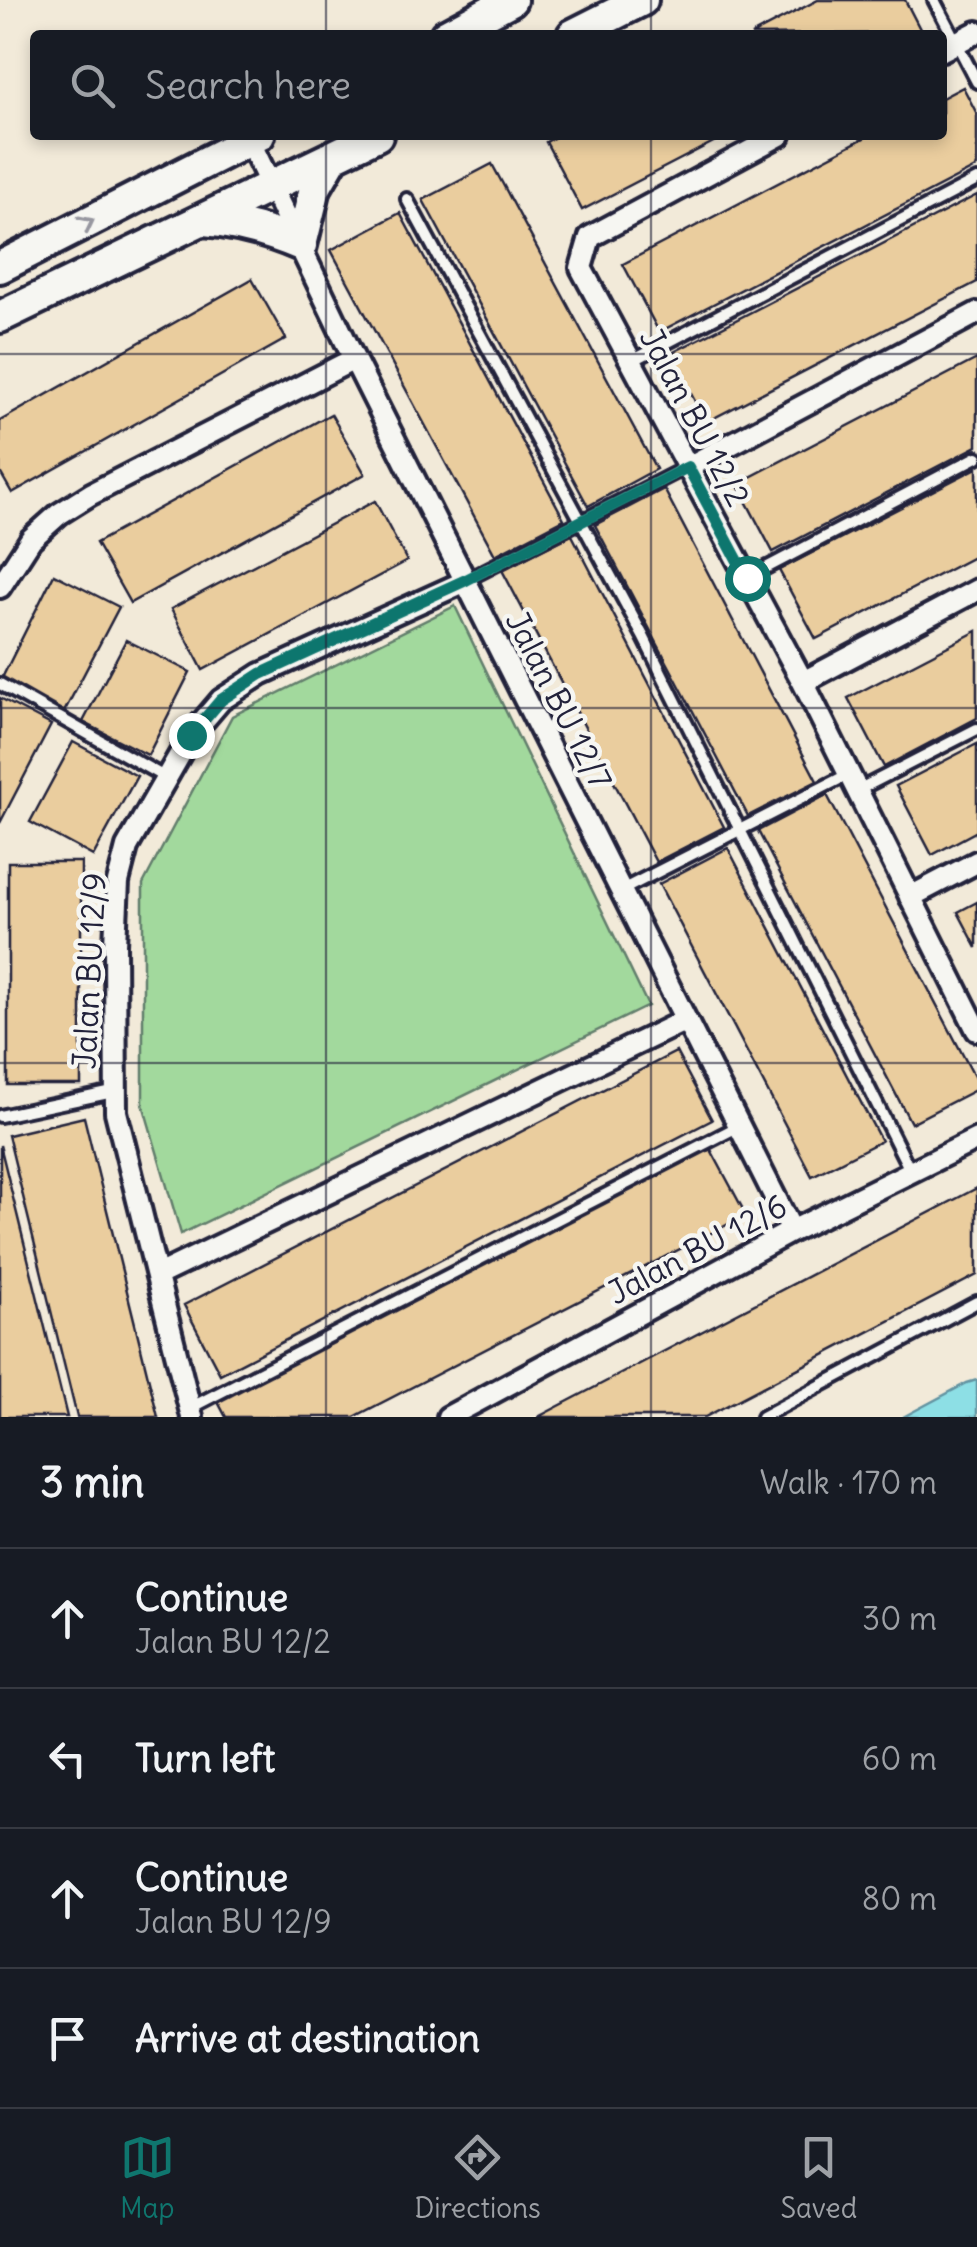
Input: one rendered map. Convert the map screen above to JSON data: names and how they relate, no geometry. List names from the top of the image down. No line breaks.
{"streets":{"street":["Jalan BU 12/2","Jalan BU 12/7","Jalan BU 12/9","Jalan BU 12/6"]},"crossings":[["Jalan BU 12/7","Jalan BU 12/9"],["Jalan BU 12/7","Jalan BU 12/6"]],"page":{"search":"Search here","heading":["3 min","Walk · 170 m"],"list":[["Continue","Jalan BU 12/2","30 m"],["Turn left","60 m"],["Continue","Jalan BU 12/9","80 m"],"Arrive at destination"],"nav":["Map","Directions","Saved"]}}
